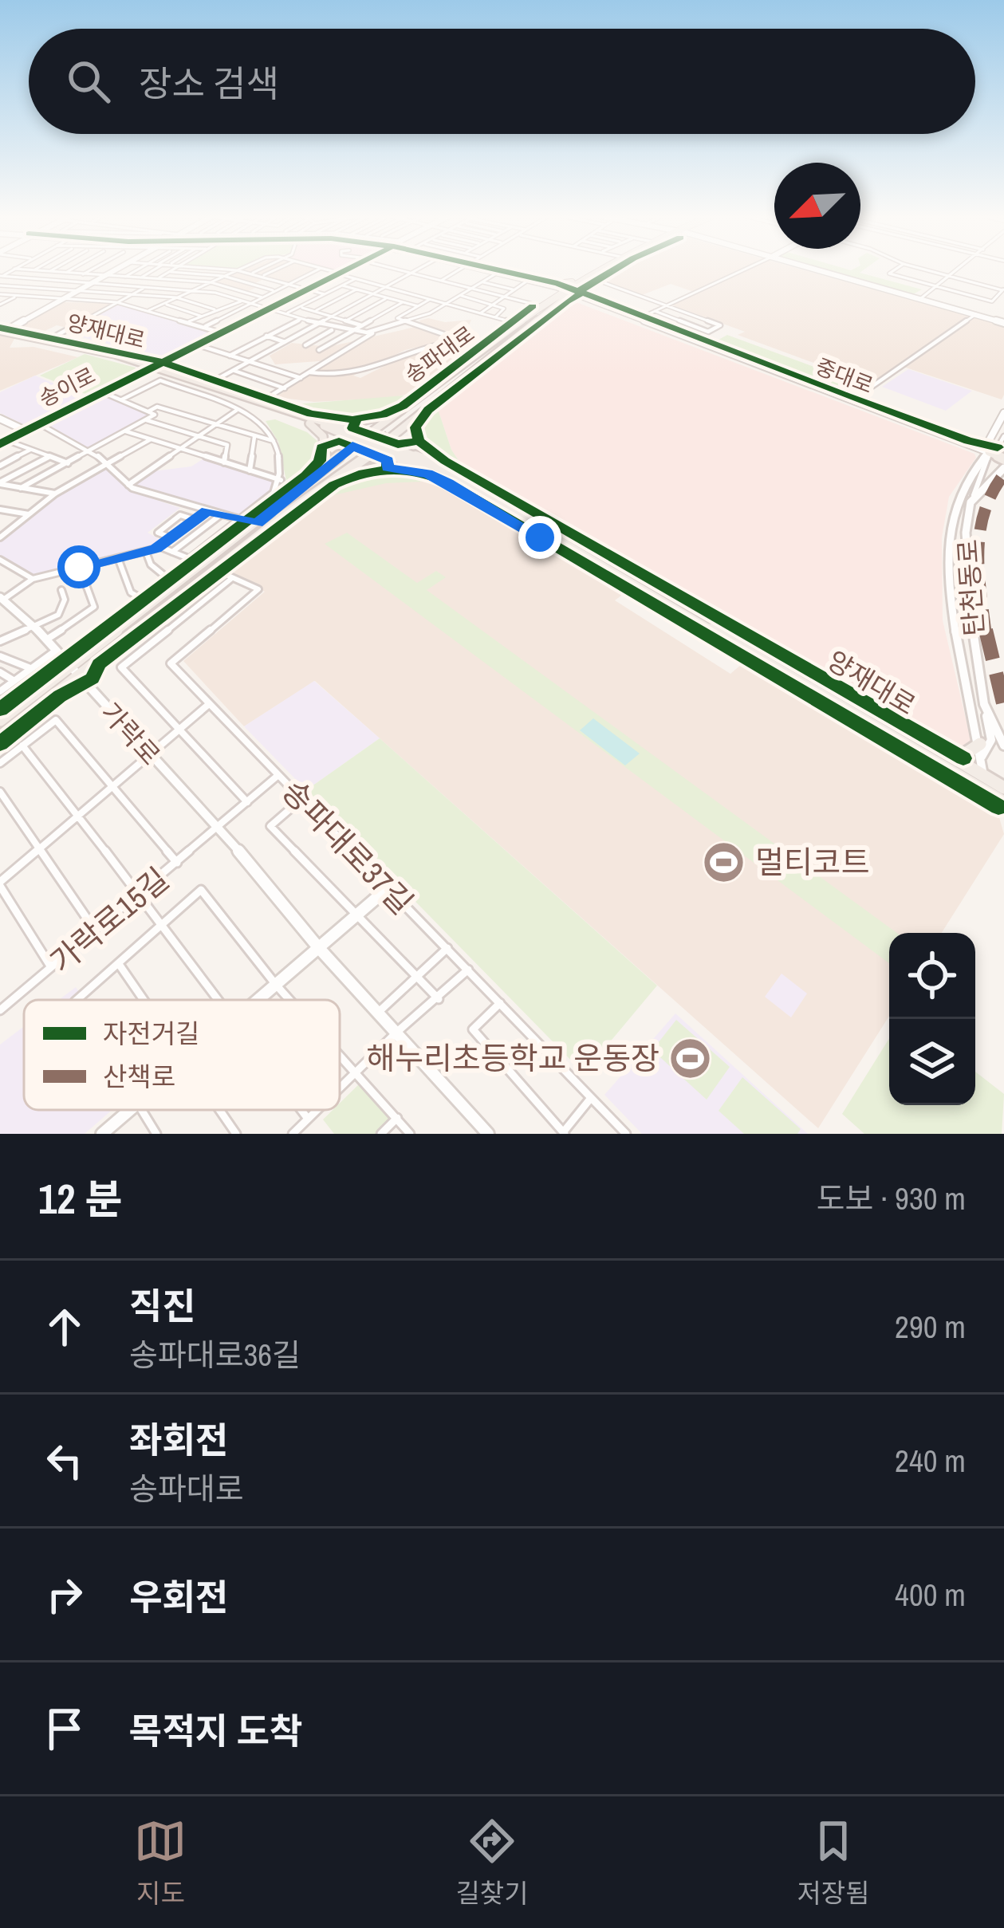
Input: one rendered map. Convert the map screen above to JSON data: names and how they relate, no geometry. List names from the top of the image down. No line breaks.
{"streets":{"main road":["양재대로","송파대로","중대로"],"street":["송이로","탄천동로","가락로","송파대로37길","가락로15길"]},"crossings":[["양재대로","송파대로"],["양재대로","송이로"],["송파대로","중대로"],["송파대로","가락로"],["중대로","탄천동로"],["가락로","가락로15길"]],"places":{"sports":["멀티코트","해누리초등학교 운동장"]},"legend":["자전거길","산책로"],"north":"bottom left","page":{"search":"장소 검색","heading":["12 분","도보 · 930 m"],"list":[["직진","송파대로36길","290 m"],["좌회전","송파대로","240 m"],["우회전","400 m"],"목적지 도착"],"nav":["지도","길찾기","저장됨"]}}
